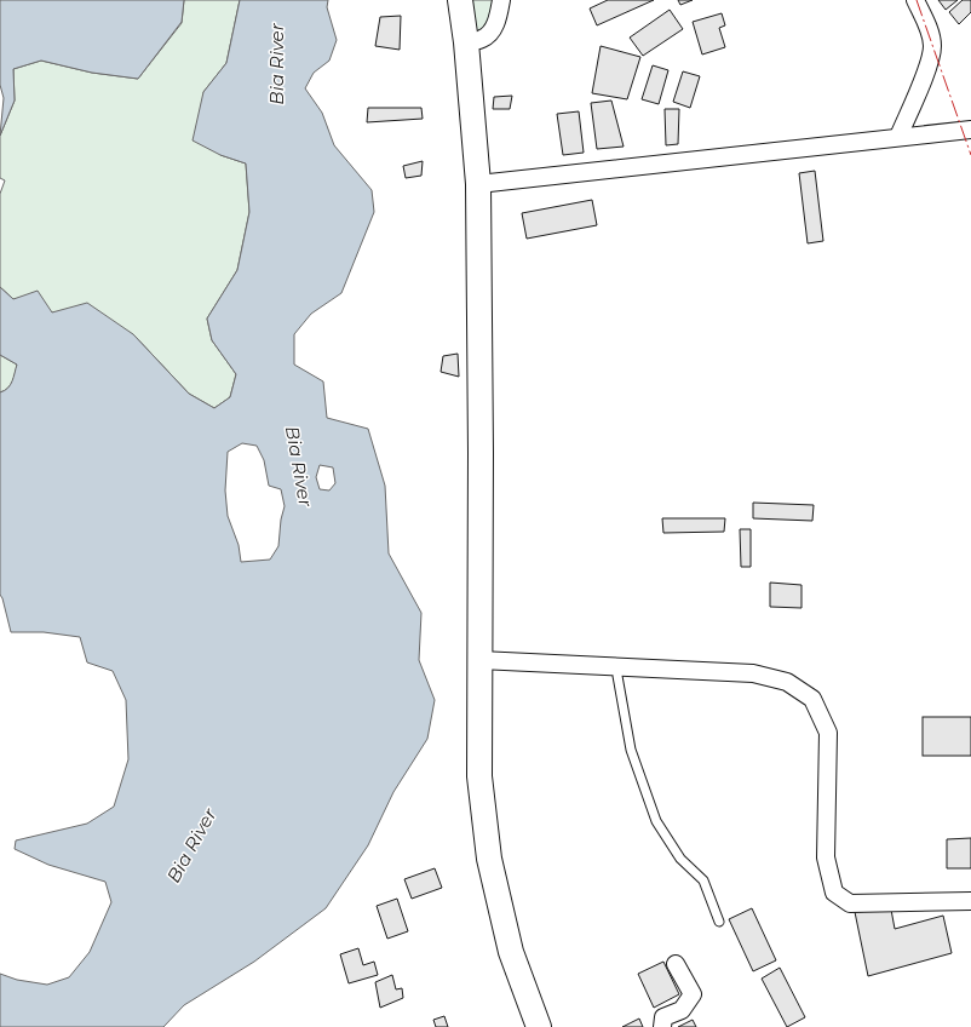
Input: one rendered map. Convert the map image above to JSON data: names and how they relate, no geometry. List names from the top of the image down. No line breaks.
{"water":["Bia River"]}
